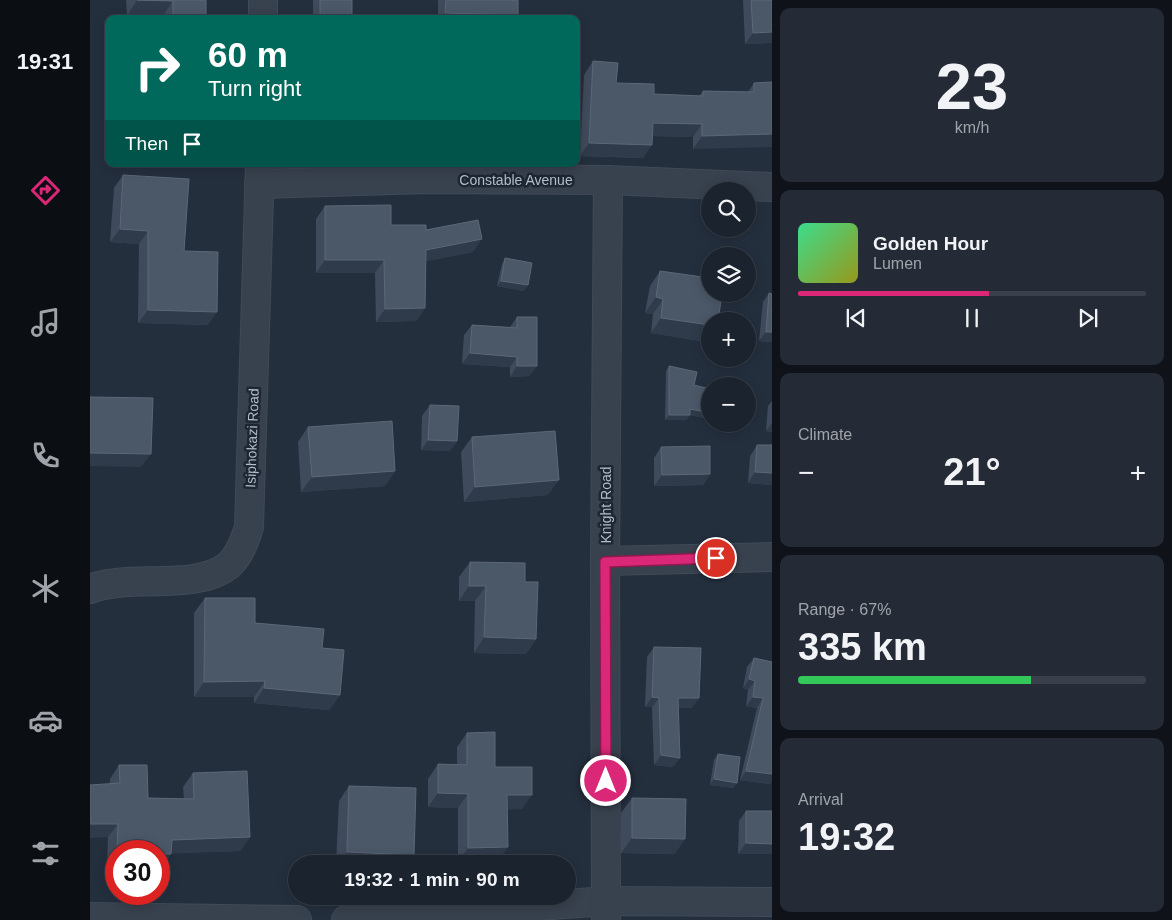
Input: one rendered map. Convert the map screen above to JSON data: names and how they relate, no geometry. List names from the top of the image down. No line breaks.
{"streets":{"street":["Constable Avenue","Isiphokazi Road","Knight Road"]},"crossings":[["Constable Avenue","Isiphokazi Road"],["Constable Avenue","Knight Road"]],"page":{"tabs":"19:31","tile":[["23","km/h"],"Climate",["Range · 67%","335 km"],["Arrival","19:32"]],"turn":["60 m","Turn right"],"then":"Then","map_buttons":["+","−"],"song":["Golden Hour","Lumen"],"heat":["−","21°","+"],"limit":"30","trip":"19:32 · 1 min · 90 m"}}
